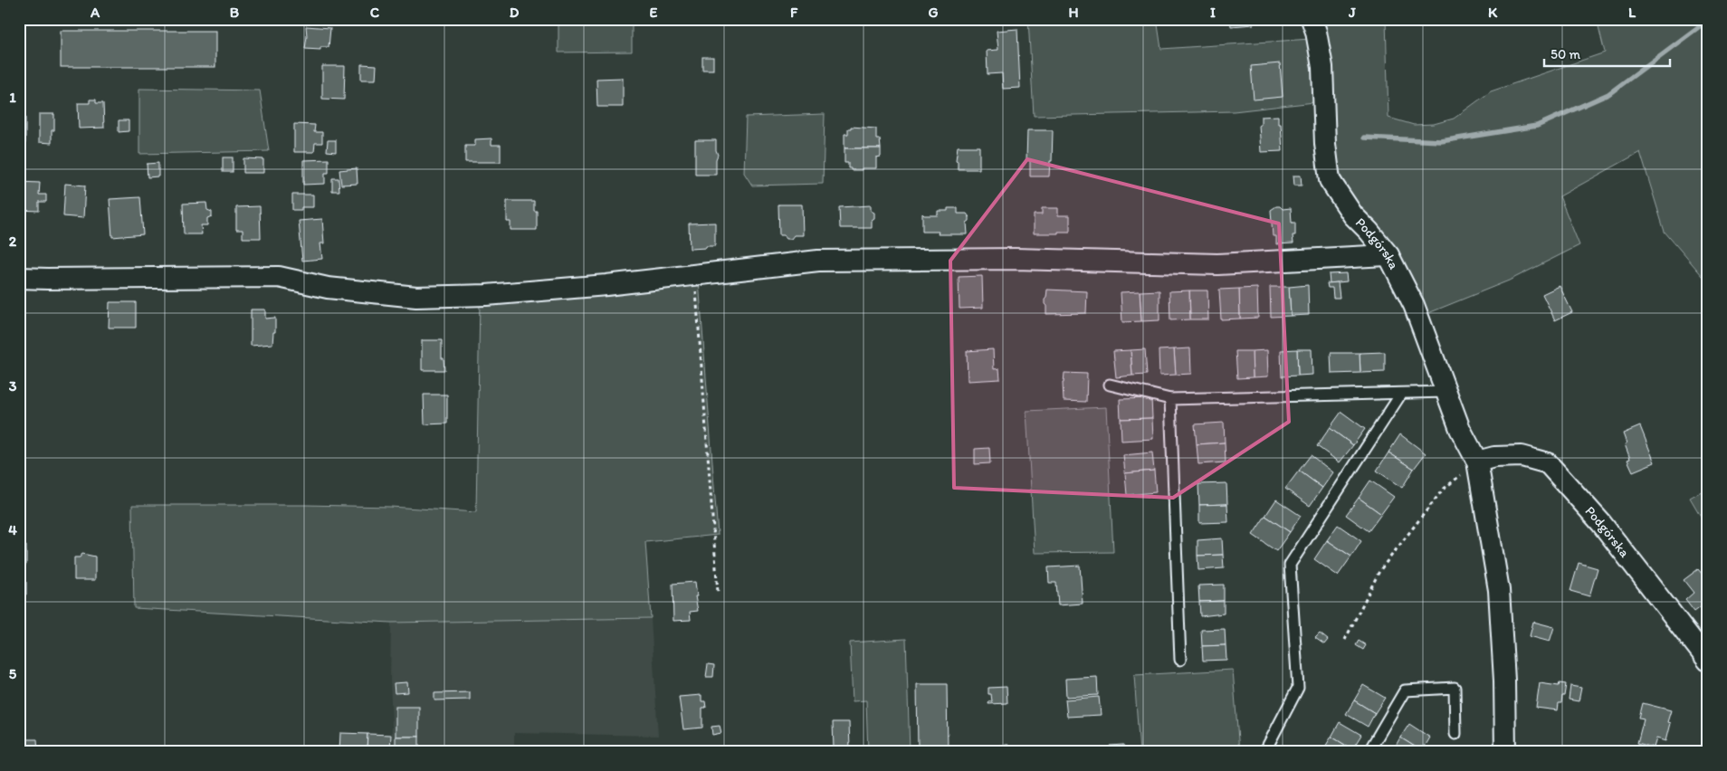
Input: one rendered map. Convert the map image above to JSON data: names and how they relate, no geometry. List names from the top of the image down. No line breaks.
{"streets":{"street":["Podgórska"]},"scale_bar":"50 m","grid":{"columns":["A","B","C","D","E","F","G","H","I","J","K","L"],"rows":["1","2","3","4","5"]}}
